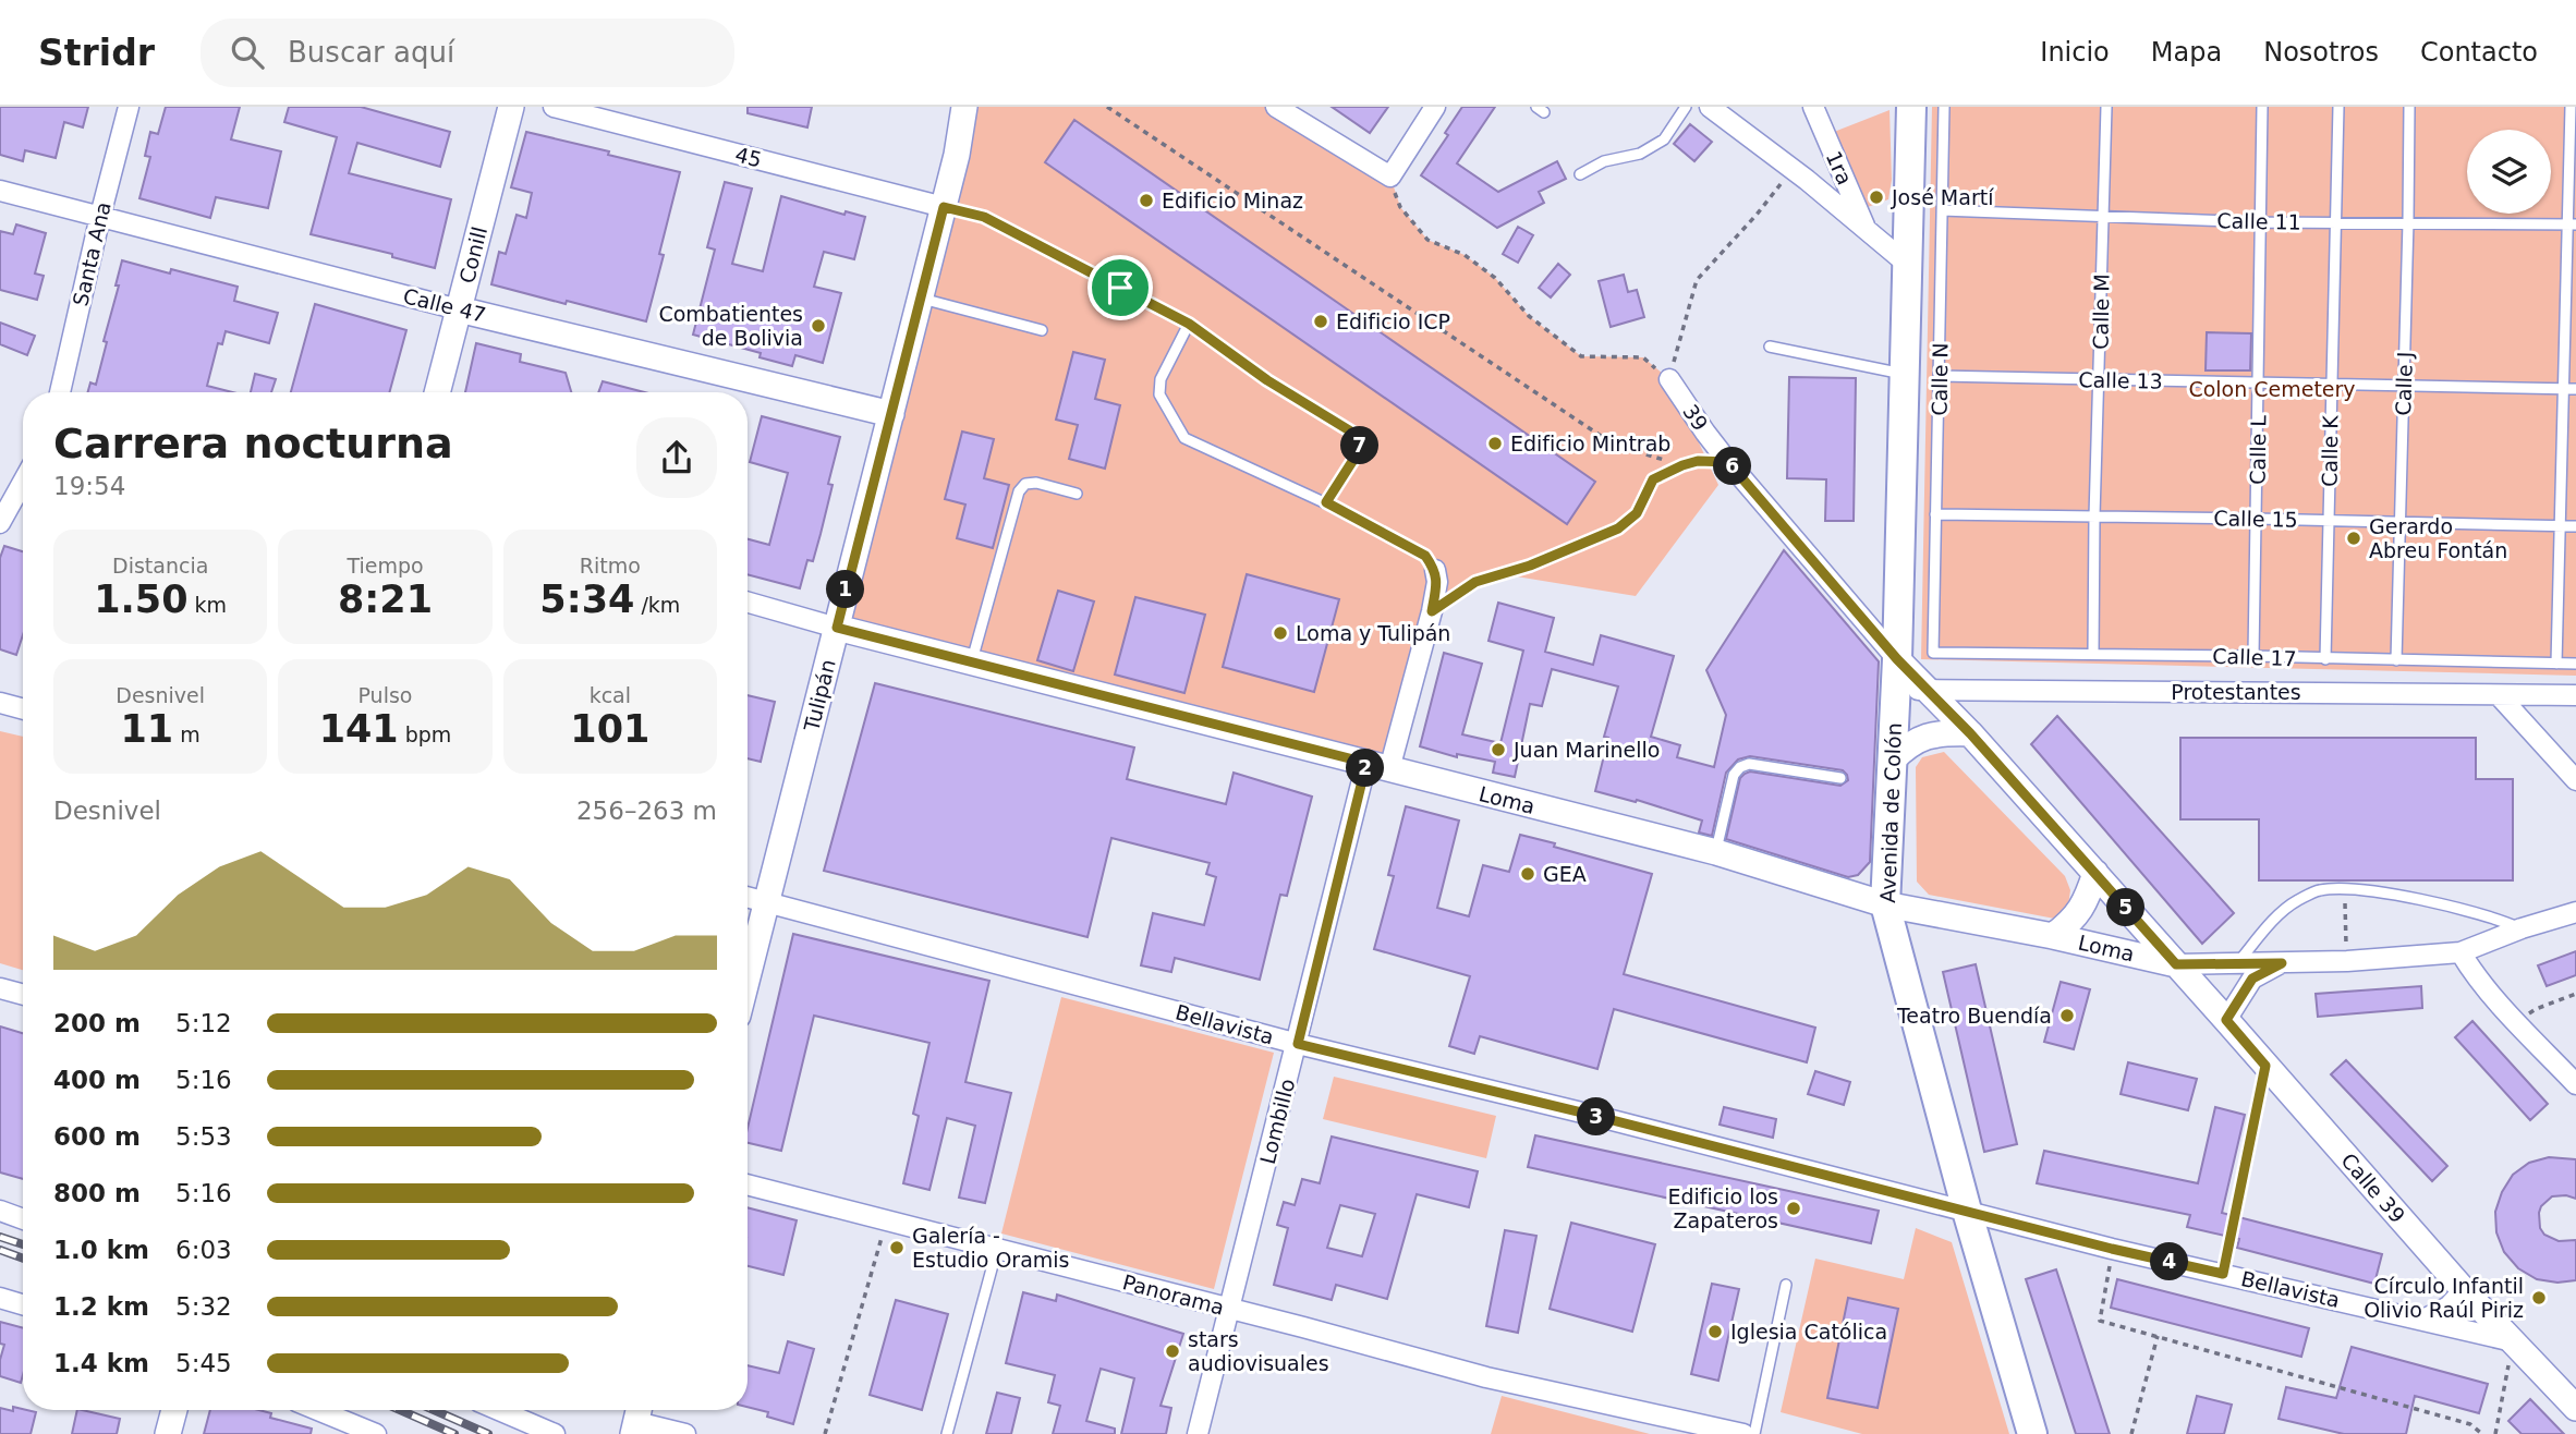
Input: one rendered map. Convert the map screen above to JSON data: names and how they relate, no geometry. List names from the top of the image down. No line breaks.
{"streets":{"main road":["Avenida de Colón"],"street":["45","1ra","Santa Ana","Conill","Calle 47","39","Protestantes","Tulipán","Loma","Bellavista","Lombillo","Calle 39","Panorama"],"lane":["Calle 11","Calle M","Calle N","Calle 13","Calle J","Calle L","Calle K","Calle 15","Calle 17"]},"crossings":[["45","Tulipán"],["Calle 11","Calle M"],["Calle 11","Calle N"],["Calle 11","Calle J"],["Calle 11","Calle L"],["Calle 11","Calle K"],["Santa Ana","Calle 47"],["Conill","Calle 47"],["Calle 47","Tulipán"],["Calle M","Calle 13"],["Calle M","Calle 15"],["Calle M","Calle 17"],["Calle N","Calle 13"],["Calle N","Calle 15"],["Calle N","Calle 17"],["Calle 13","Calle J"],["Calle 13","Calle L"],["Calle 13","Calle K"],["Calle J","Calle 15"],["Calle J","Calle 17"],["39","Protestantes"],["39","Loma"],["39","Avenida de Colón"],["39","Calle 39"],["Calle L","Calle 15"],["Calle L","Calle 17"],["Calle K","Calle 15"],["Calle K","Calle 17"],["Protestantes","Avenida de Colón"],["Tulipán","Loma"],["Tulipán","Bellavista"],["Loma","Avenida de Colón"],["Loma","Lombillo"],["Loma","Calle 39"],["Avenida de Colón","Bellavista"],["Bellavista","Lombillo"],["Bellavista","Calle 39"],["Lombillo","Panorama"]],"parks":["Colon Cemetery"],"places":["José Martí","Edificio Minaz","Edificio ICP","Combatientes de Bolivia","Edificio Mintrab","Gerardo Abreu Fontán","Loma y Tulipán","Juan Marinello","GEA","Teatro Buendía","Edificio los Zapateros","Galería - Estudio Oramis","Círculo Infantil Olivio Raúl Piriz","Iglesia Católica","stars audiovisuales"],"page":{"header":"Stridr","search":"Buscar aquí","nav":["Inicio","Mapa","Nosotros","Contacto"],"heading":["Carrera nocturna","19:54"],"pins":["7","6","1","2","5","3","4"],"stats":[["Distancia","1.50 km"],["Tiempo","8:21"],["Ritmo","5:34 /km"],["Desnivel","11 m"],["Pulso","141 bpm"],["kcal","101"]],"chart":["Desnivel","256–263 m"],"list":[{"name":"200 m","note":"5:12"},{"name":"400 m","note":"5:16"},{"name":"600 m","note":"5:53"},{"name":"800 m","note":"5:16"},{"name":"1.0 km","note":"6:03"},{"name":"1.2 km","note":"5:32"},{"name":"1.4 km","note":"5:45"}]}}
